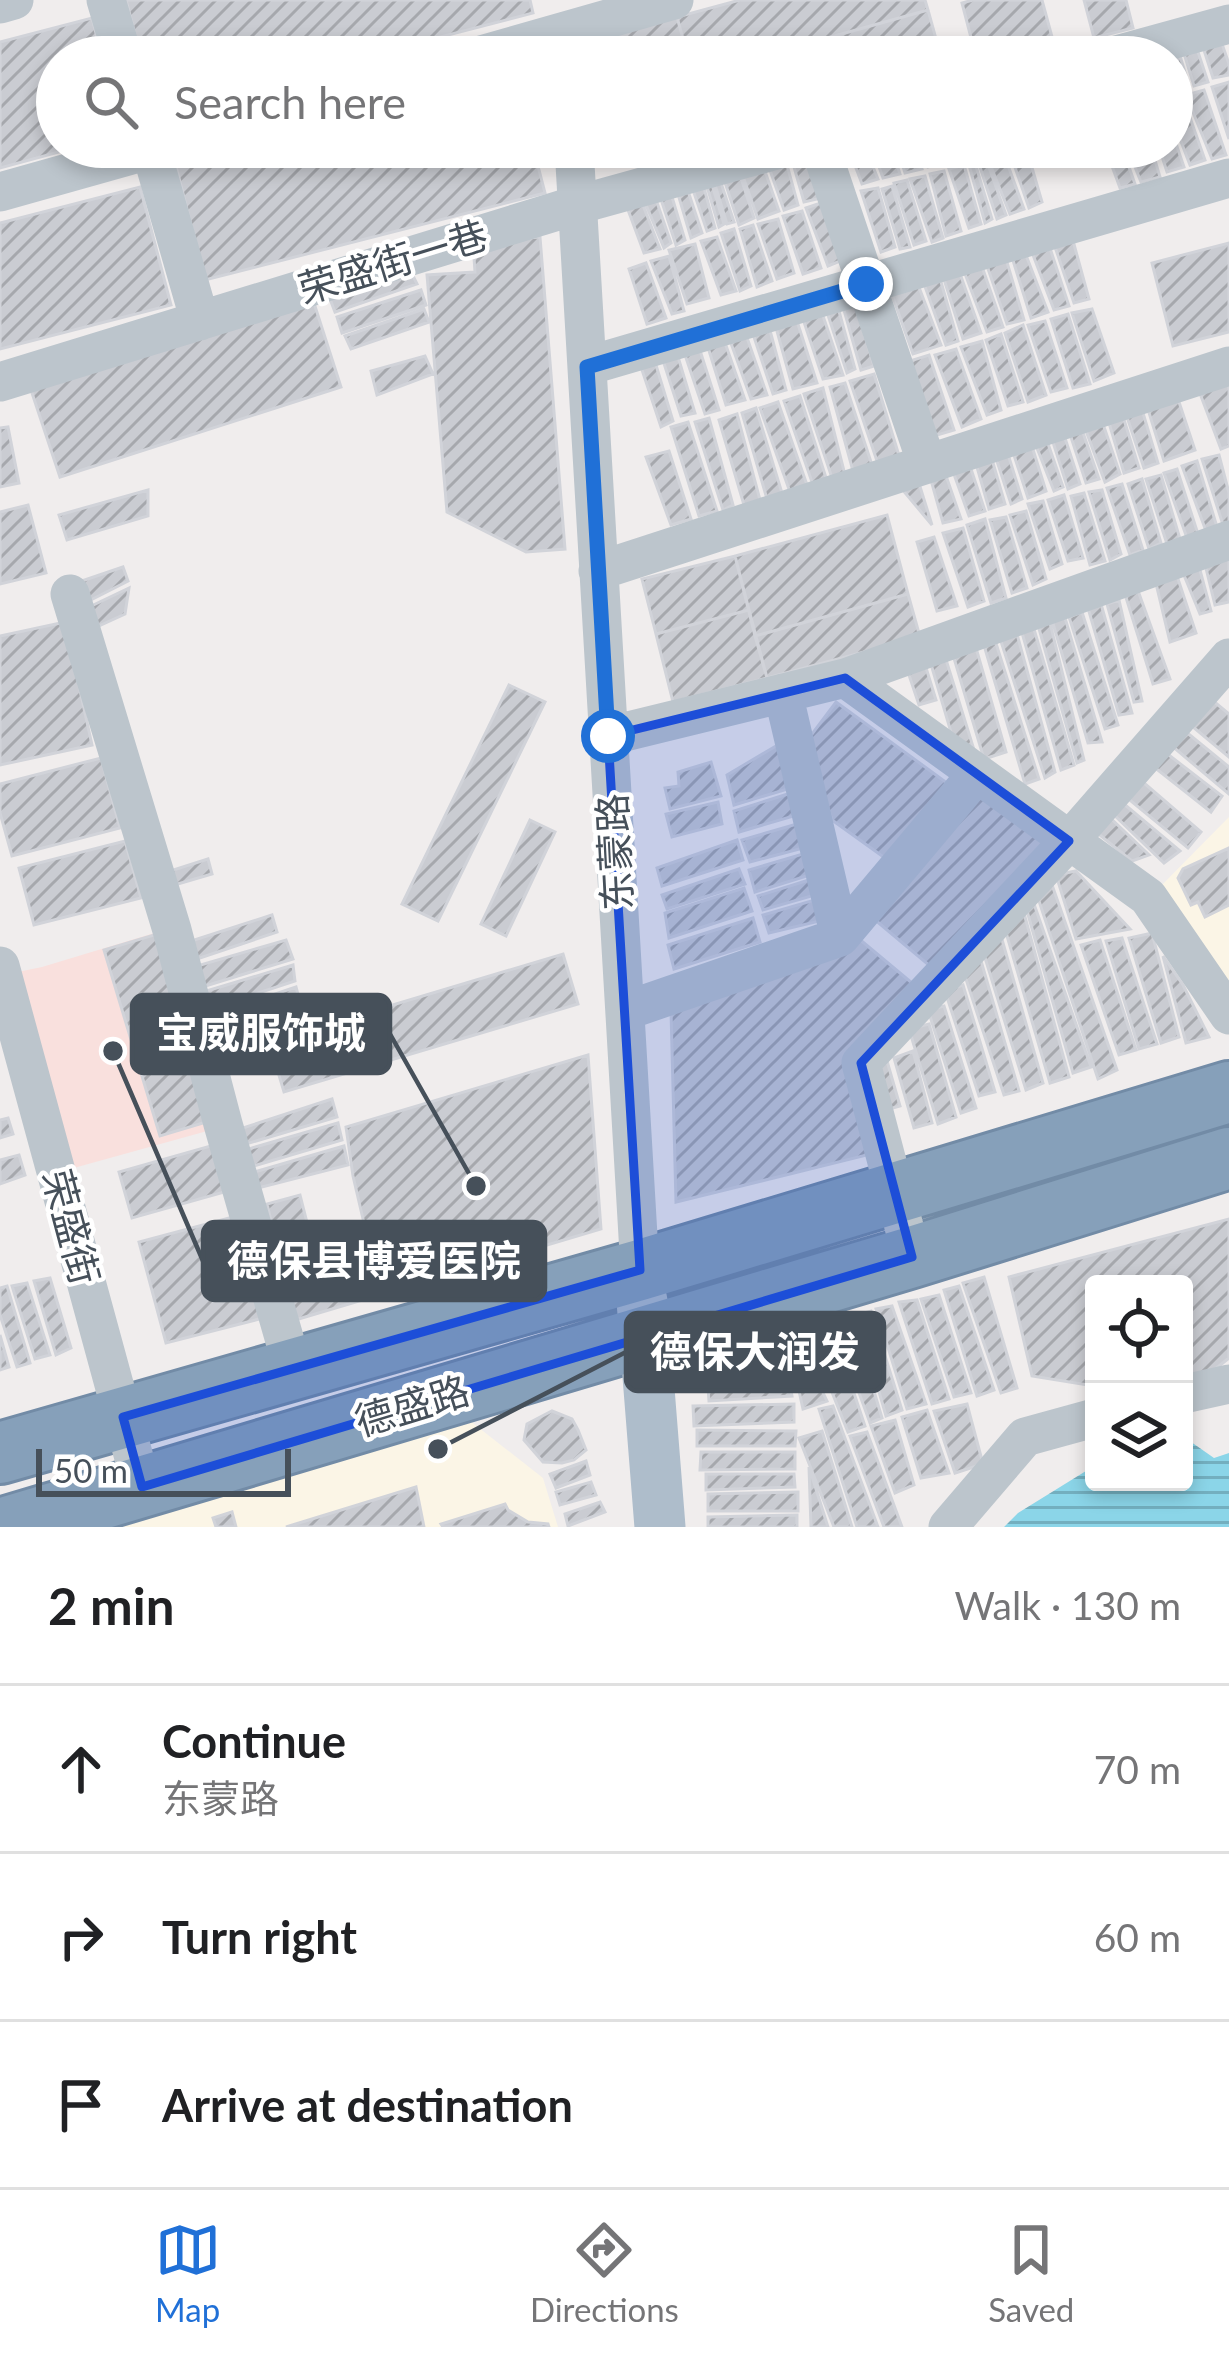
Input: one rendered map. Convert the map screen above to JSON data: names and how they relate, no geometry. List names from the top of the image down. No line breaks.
{"streets":{"highway":["德盛路"],"street":["荣盛街一巷","东蒙路","荣盛街"]},"crossings":[["荣盛街一巷","东蒙路"],["荣盛街","德盛路"]],"places":["德保县博爱医院","宝威服饰城","德保大润发"],"scale_bar":"50 m","page":{"search":"Search here","scale":"50 m","heading":["2 min","Walk · 130 m"],"list":[["Continue","东蒙路","70 m"],["Turn right","60 m"],"Arrive at destination"],"nav":["Map","Directions","Saved"]}}
